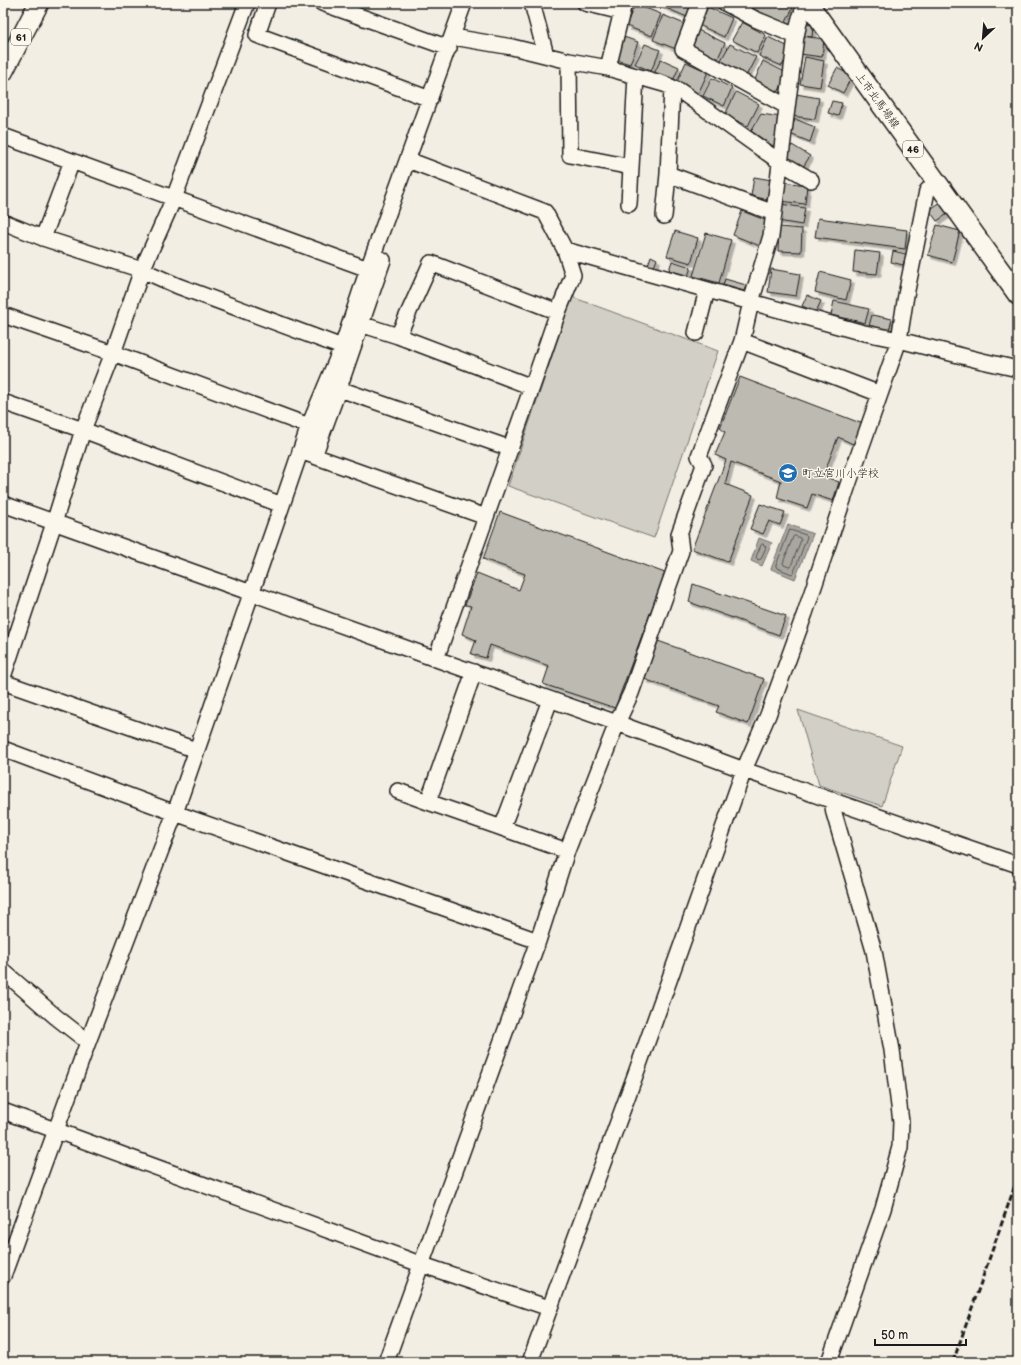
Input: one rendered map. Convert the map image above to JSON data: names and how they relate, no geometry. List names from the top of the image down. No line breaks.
{"streets":{"main road":["61","上市北馬場線","46"]},"places":{"school or university":["町立宮川小学校"]},"scale_bar":"50 m","north":"bottom left"}
